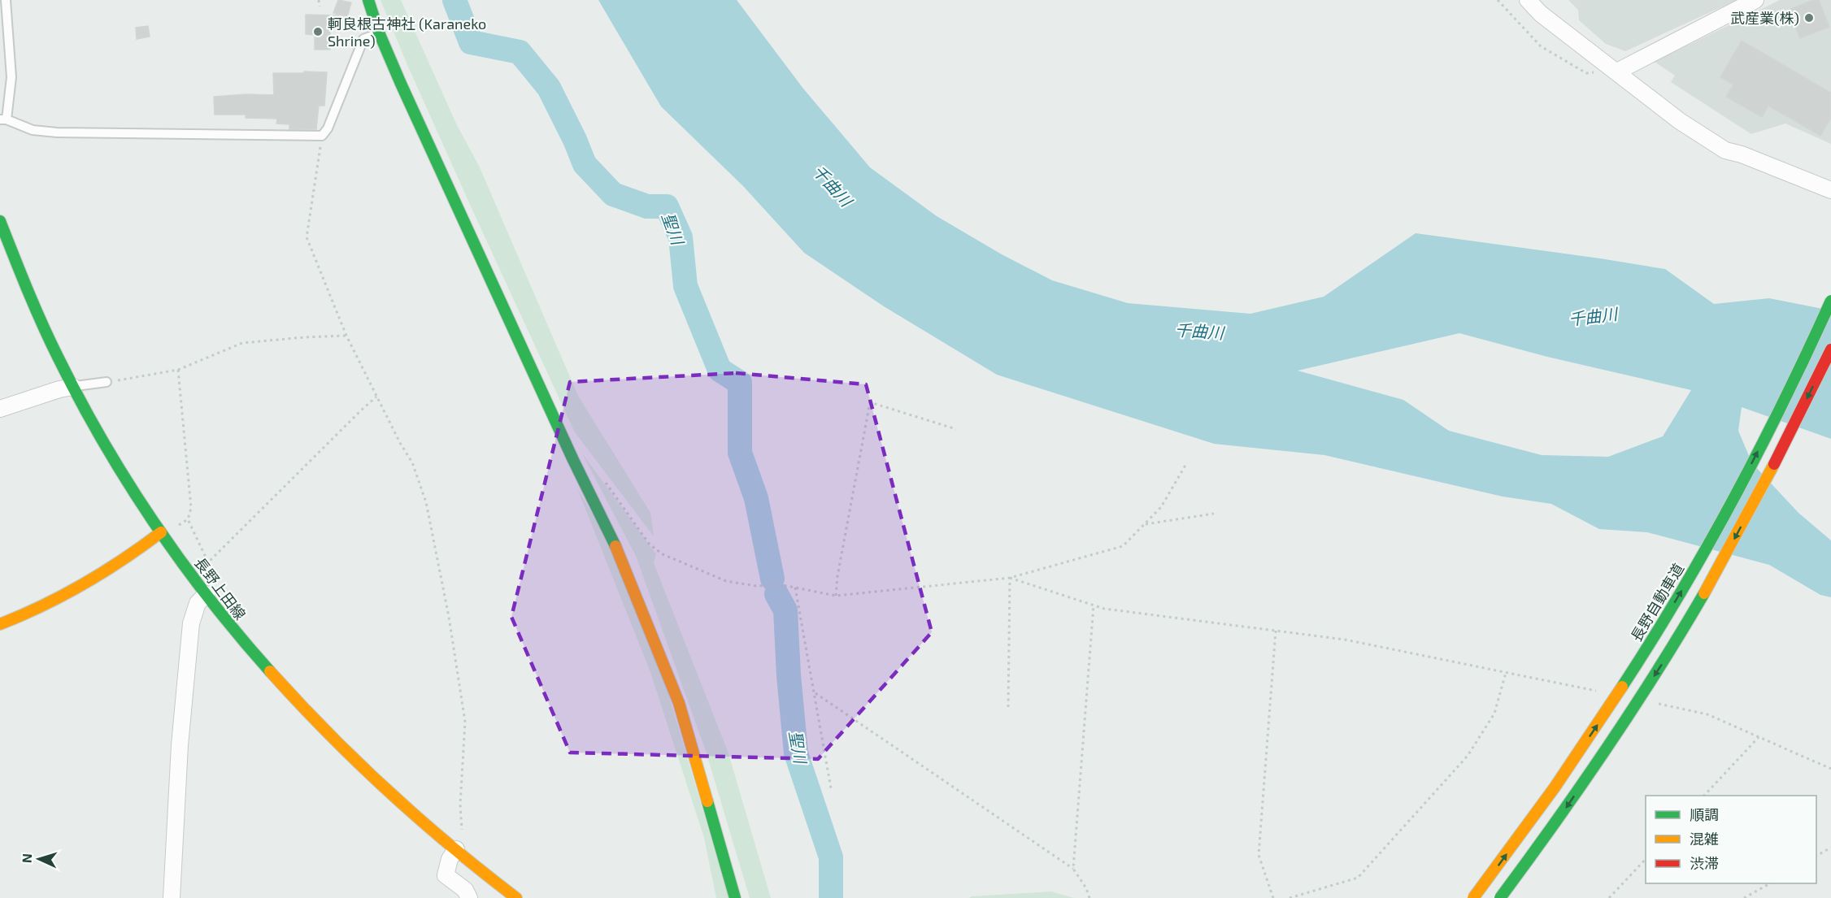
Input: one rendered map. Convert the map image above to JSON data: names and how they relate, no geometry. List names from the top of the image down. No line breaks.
{"streets":{"main road":["長野上田線","長野自動車道"]},"water":["千曲川","聖川"],"places":["武産業(株)","軻良根古神社 (Karaneko Shrine)"],"legend":["順調","混雑","渋滞"],"north":"left"}
